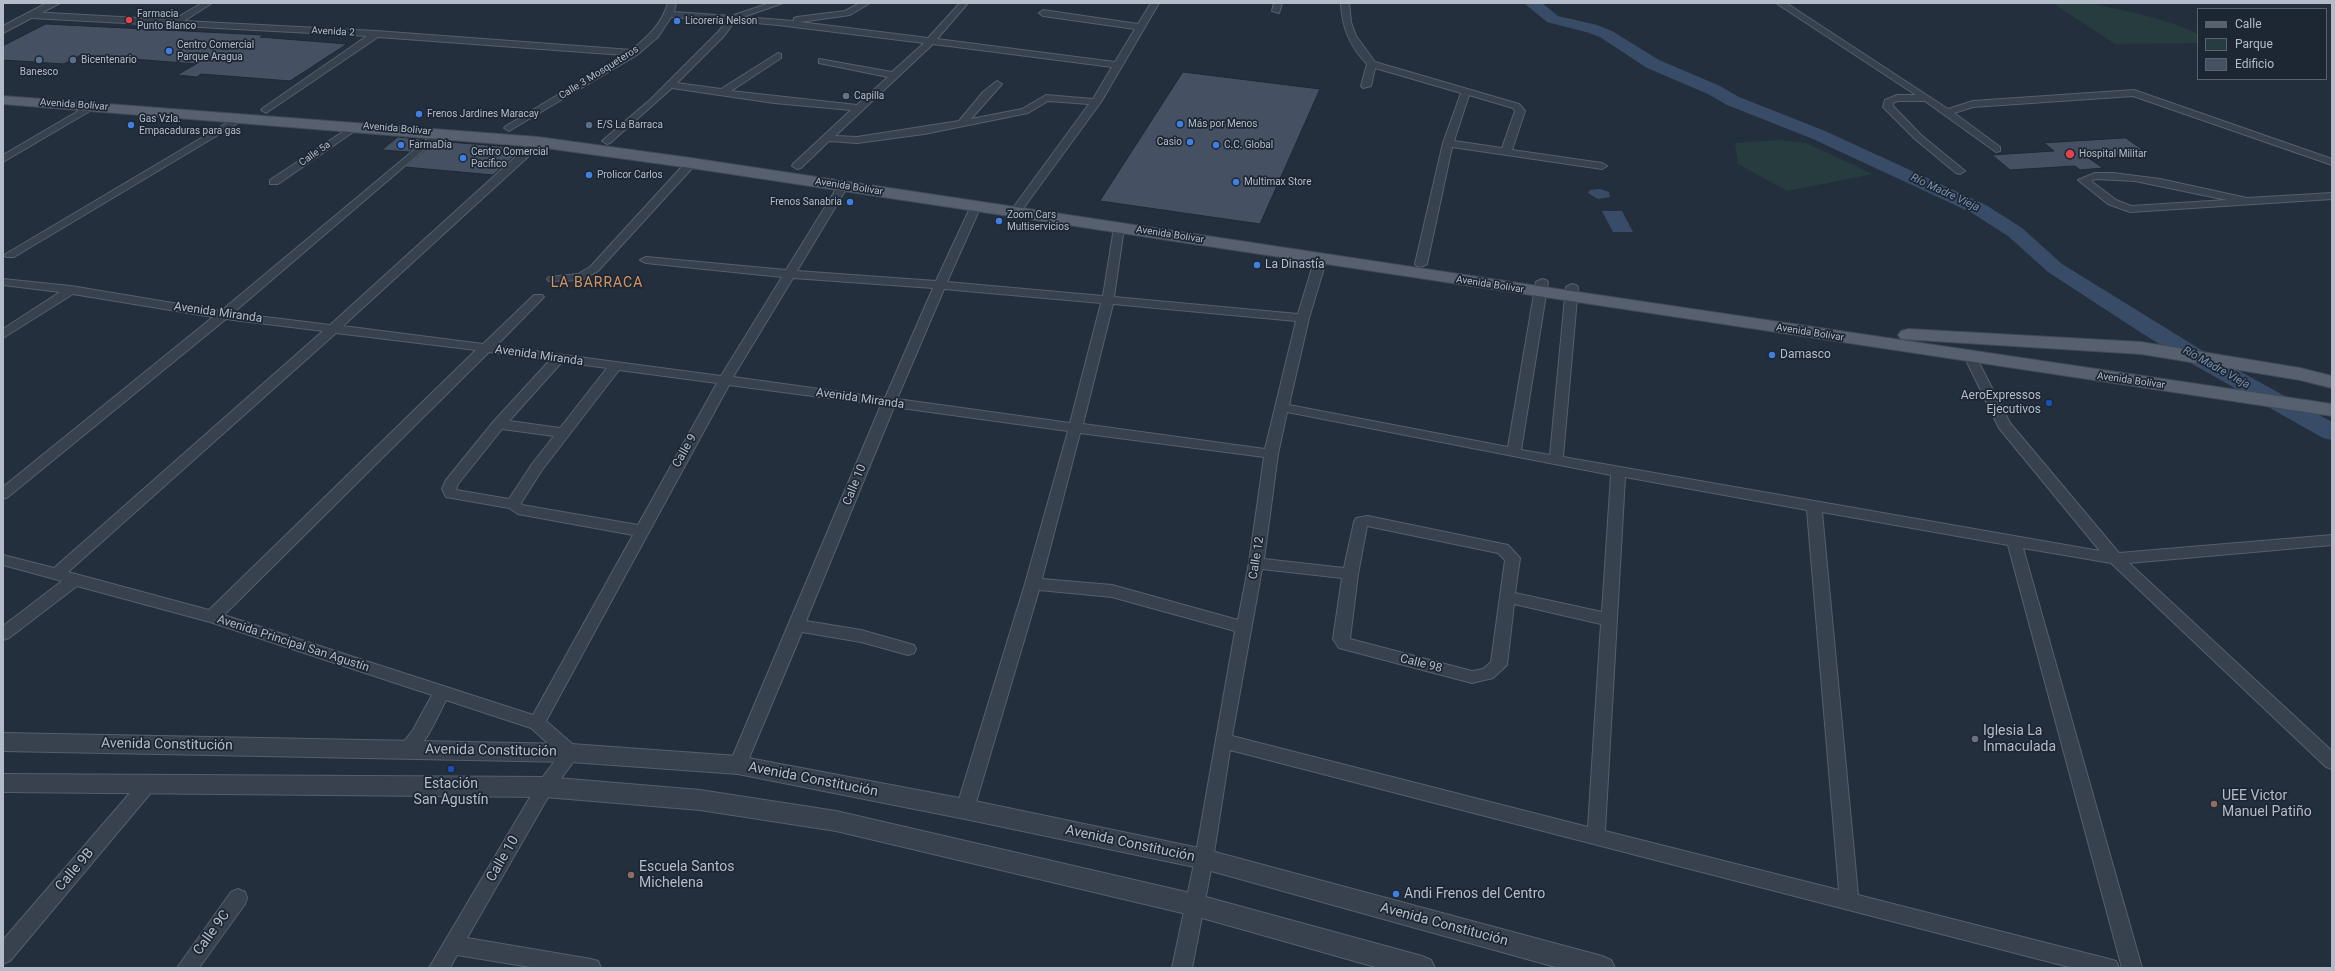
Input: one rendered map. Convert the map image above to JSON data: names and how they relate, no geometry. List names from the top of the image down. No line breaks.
{"streets":{"main road":["Avenida Bolívar"],"street":["Avenida 2","Calle 3 Mosqueteros","Calle 5a","Avenida Miranda","Calle 9","Calle 10","Calle 12","Avenida Principal San Agustín","Calle 98","Avenida Constitución","Calle 9B","Calle 9C"]},"crossings":[["Avenida 2","Calle 3 Mosqueteros"],["Calle 3 Mosqueteros","Avenida Bolívar"],["Avenida Bolívar","Calle 5a"],["Avenida Bolívar","Calle 9"],["Avenida Bolívar","Calle 10"],["Avenida Bolívar","Calle 12"],["Avenida Miranda","Calle 9"],["Avenida Miranda","Calle 10"],["Avenida Miranda","Calle 12"],["Calle 9","Avenida Principal San Agustín"],["Calle 10","Avenida Principal San Agustín"],["Calle 10","Avenida Constitución"],["Calle 12","Avenida Constitución"],["Avenida Principal San Agustín","Avenida Constitución"]],"districts":["LA BARRACA"],"water":["Río Madre Vieja"],"places":["Farmacia Punto Blanco","Licorería Nelson","Centro Comercial Parque Aragua","Banesco","Bicentenario","Capilla","Frenos Jardines Maracay","Más por Menos","Gas Vzla. Empacaduras para gas","E/S La Barraca","Casio","FarmaDía","C.C. Global","Hospital Militar","Centro Comercial Pacífico","Prolicor Carlos","Multimax Store","Frenos Sanabria","Zoom Cars Multiservicios","La Dinastía","Damasco","AeroExpressos Ejecutivos","Iglesia La Inmaculada","Estación San Agustín","UEE Victor Manuel Patiño","Escuela Santos Michelena","Andi Frenos del Centro"],"legend":["Calle","Parque","Edificio"]}
